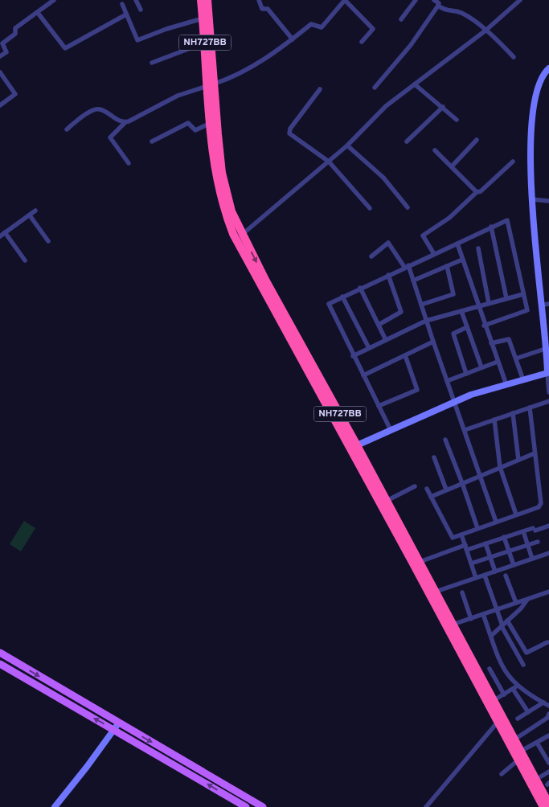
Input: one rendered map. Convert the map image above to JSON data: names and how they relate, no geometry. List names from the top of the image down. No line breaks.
{"streets":{"highway":["NH727BB"]}}
